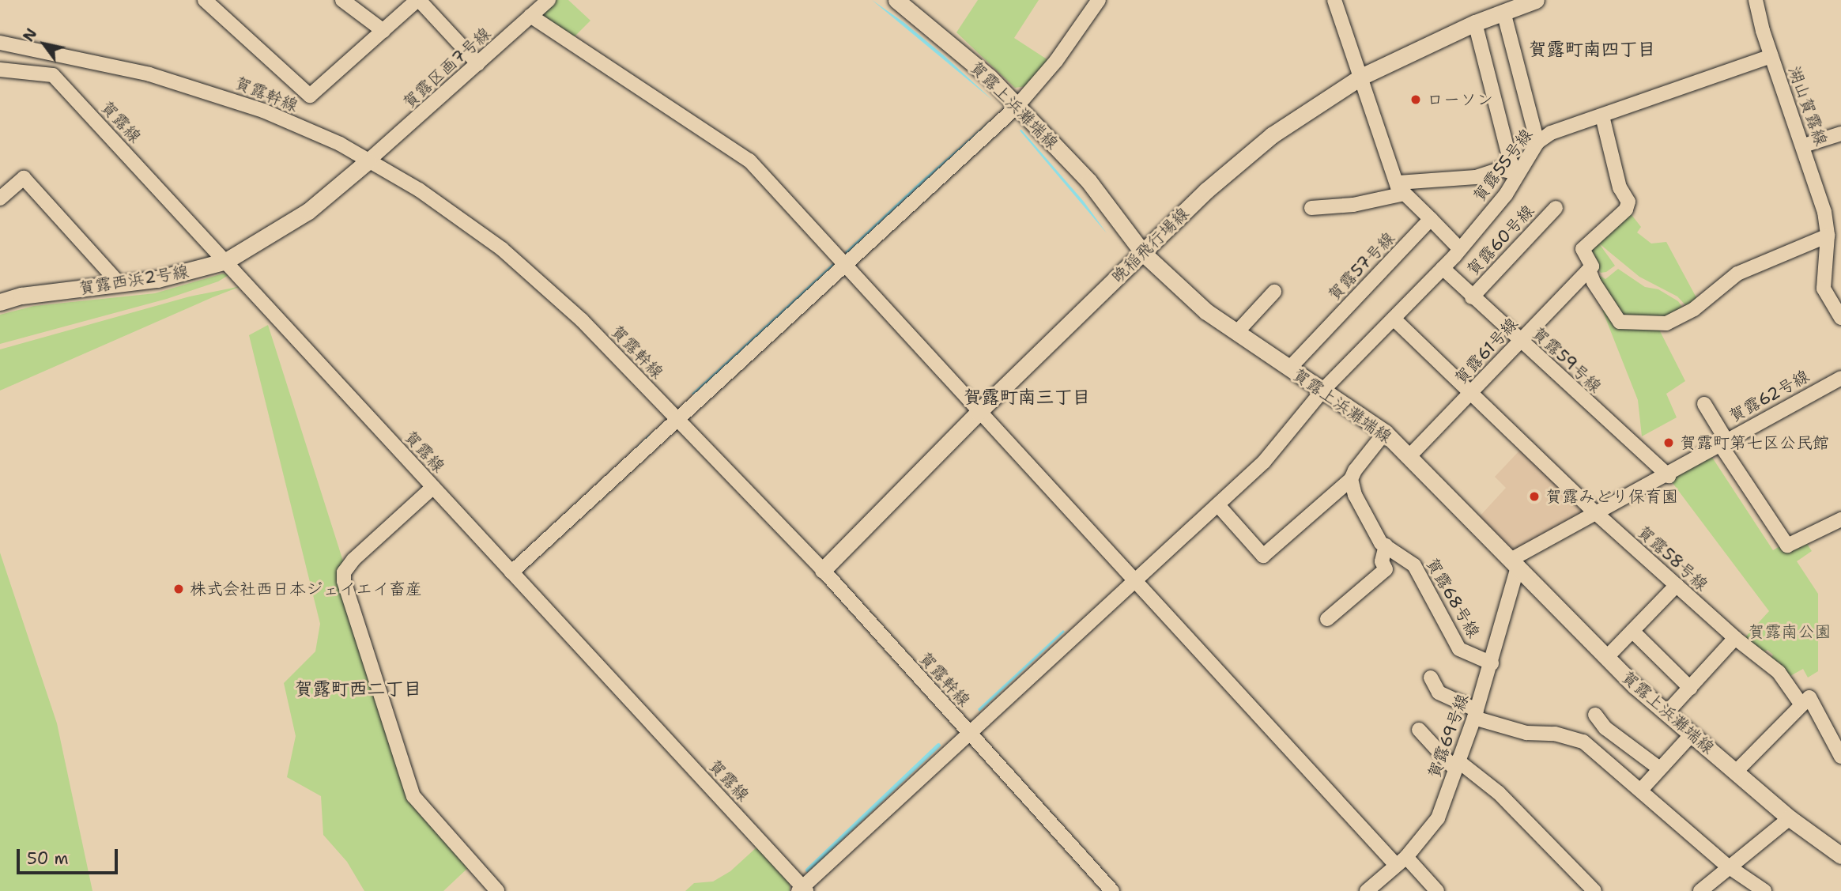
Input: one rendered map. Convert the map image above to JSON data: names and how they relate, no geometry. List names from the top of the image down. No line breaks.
{"streets":{"street":["賀露区画7号線","賀露幹線","賀露上浜灘端線","湖山賀露線","賀露線","賀露55号線","賀露60号線","晩稲飛行場線","賀露57号線","賀露西浜2号線","賀露61号線","賀露59号線","賀露62号線","賀露58号線","賀露68号線","賀露69号線"]},"crossings":[["賀露区画7号線","賀露幹線"],["賀露区画7号線","賀露西浜2号線"],["賀露幹線","賀露55号線"],["賀露幹線","晩稲飛行場線"],["賀露幹線","賀露西浜2号線"],["賀露上浜灘端線","賀露55号線"],["賀露上浜灘端線","晩稲飛行場線"],["賀露上浜灘端線","賀露57号線"],["賀露上浜灘端線","賀露61号線"],["賀露上浜灘端線","賀露62号線"],["賀露上浜灘端線","賀露69号線"],["湖山賀露線","賀露55号線"],["賀露線","賀露55号線"],["賀露線","賀露西浜2号線"],["賀露55号線","賀露59号線"],["賀露55号線","賀露58号線"],["賀露60号線","賀露59号線"],["賀露61号線","賀露59号線"],["賀露61号線","賀露58号線"],["賀露59号線","賀露62号線"],["賀露62号線","賀露58号線"],["賀露62号線","賀露69号線"],["賀露68号線","賀露69号線"]],"districts":["賀露町南四丁目","賀露町南三丁目","賀露町西二丁目"],"parks":["賀露南公園"],"places":["ローソン","賀露町第七区公民館","賀露みどり保育園","株式会社西日本ジェイエイ畜産"],"scale_bar":"50 m","north":"top left"}
